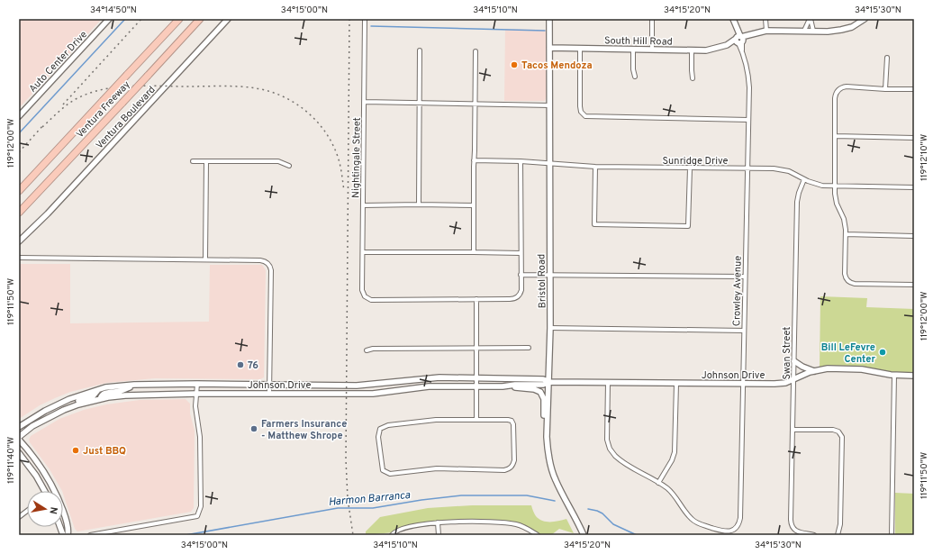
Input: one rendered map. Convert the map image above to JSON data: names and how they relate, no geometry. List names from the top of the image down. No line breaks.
{"streets":{"highway":["Ventura Freeway"],"main road":["South Hill Road","Auto Center Drive","Ventura Boulevard","Bristol Road","Johnson Drive"],"street":["Nightingale Street","Sunridge Drive","Crowley Avenue","Swan Street"]},"crossings":[["South Hill Road","Bristol Road"],["South Hill Road","Crowley Avenue"],["Sunridge Drive","Bristol Road"],["Sunridge Drive","Crowley Avenue"],["Sunridge Drive","Swan Street"],["Bristol Road","Johnson Drive"],["Crowley Avenue","Johnson Drive"],["Swan Street","Johnson Drive"]],"water":["Harmon Barranca"],"places":["Tacos Mendoza","Bill LeFevre Center","76","Farmers Insurance - Matthew Shrope","Just BBQ"],"north":"right","coordinates":["34°14'50\"N","34°15'00\"N","34°15'10\"N","34°15'20\"N","34°15'30\"N","119°12'00\"W","119°12'10\"W","119°11'50\"W","119°11'40\"W"]}
